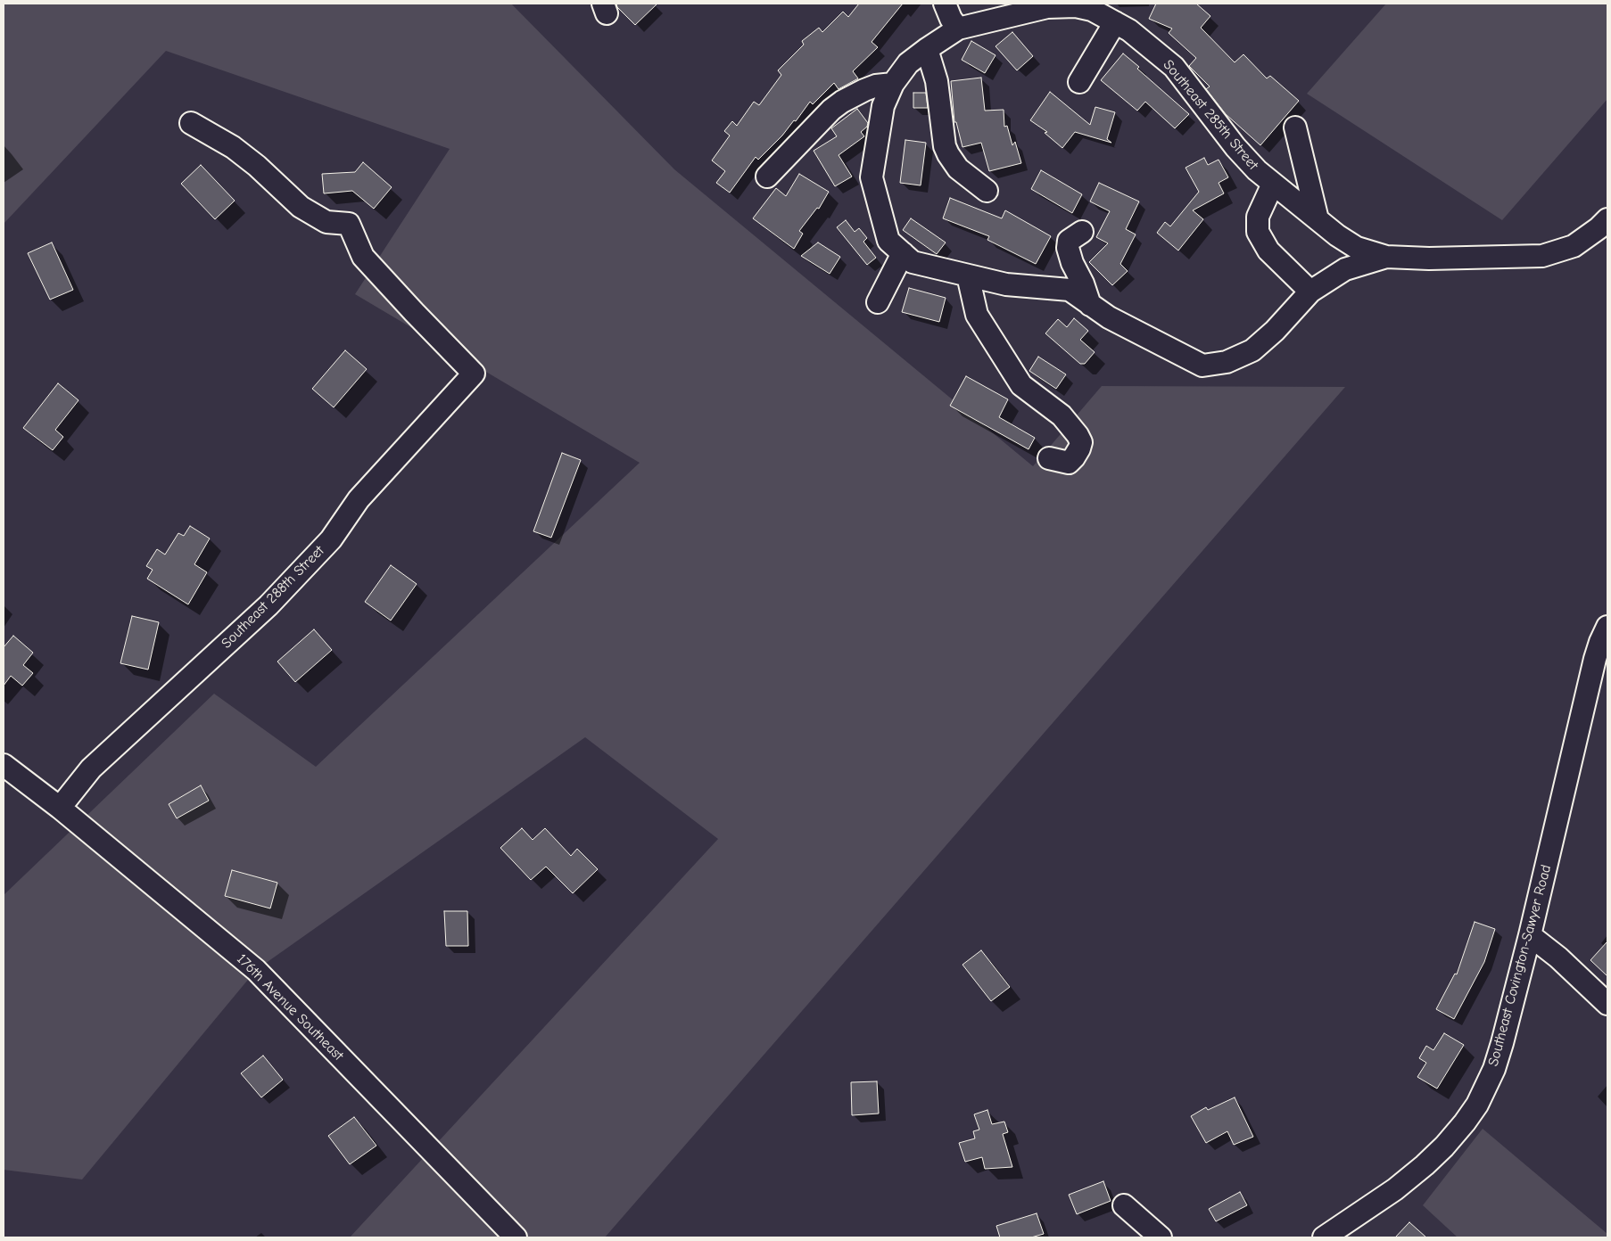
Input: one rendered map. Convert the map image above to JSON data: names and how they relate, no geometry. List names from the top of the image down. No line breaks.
{"streets":{"street":["Southeast 285th Street","Southeast 288th Street","Southeast Covington-Sawyer Road","176th Avenue Southeast"]},"crossings":[["Southeast 288th Street","176th Avenue Southeast"]]}
